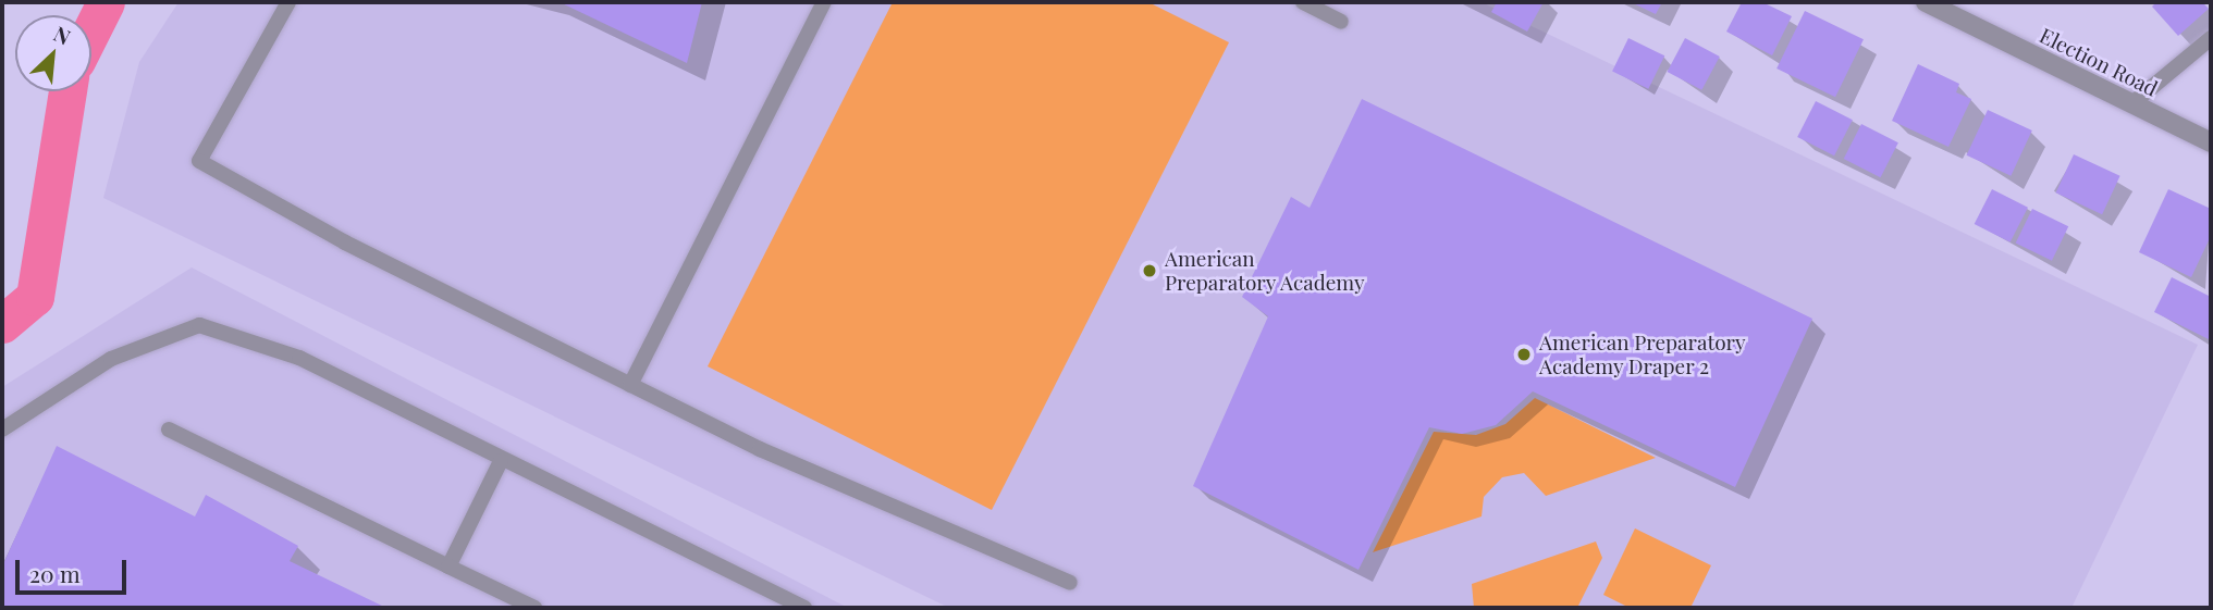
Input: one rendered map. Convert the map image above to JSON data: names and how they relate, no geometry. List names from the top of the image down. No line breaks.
{"streets":{"street":["Election Road"]},"places":["American Preparatory Academy","American Preparatory Academy Draper 2"],"scale_bar":"20 m","north":"top right"}
